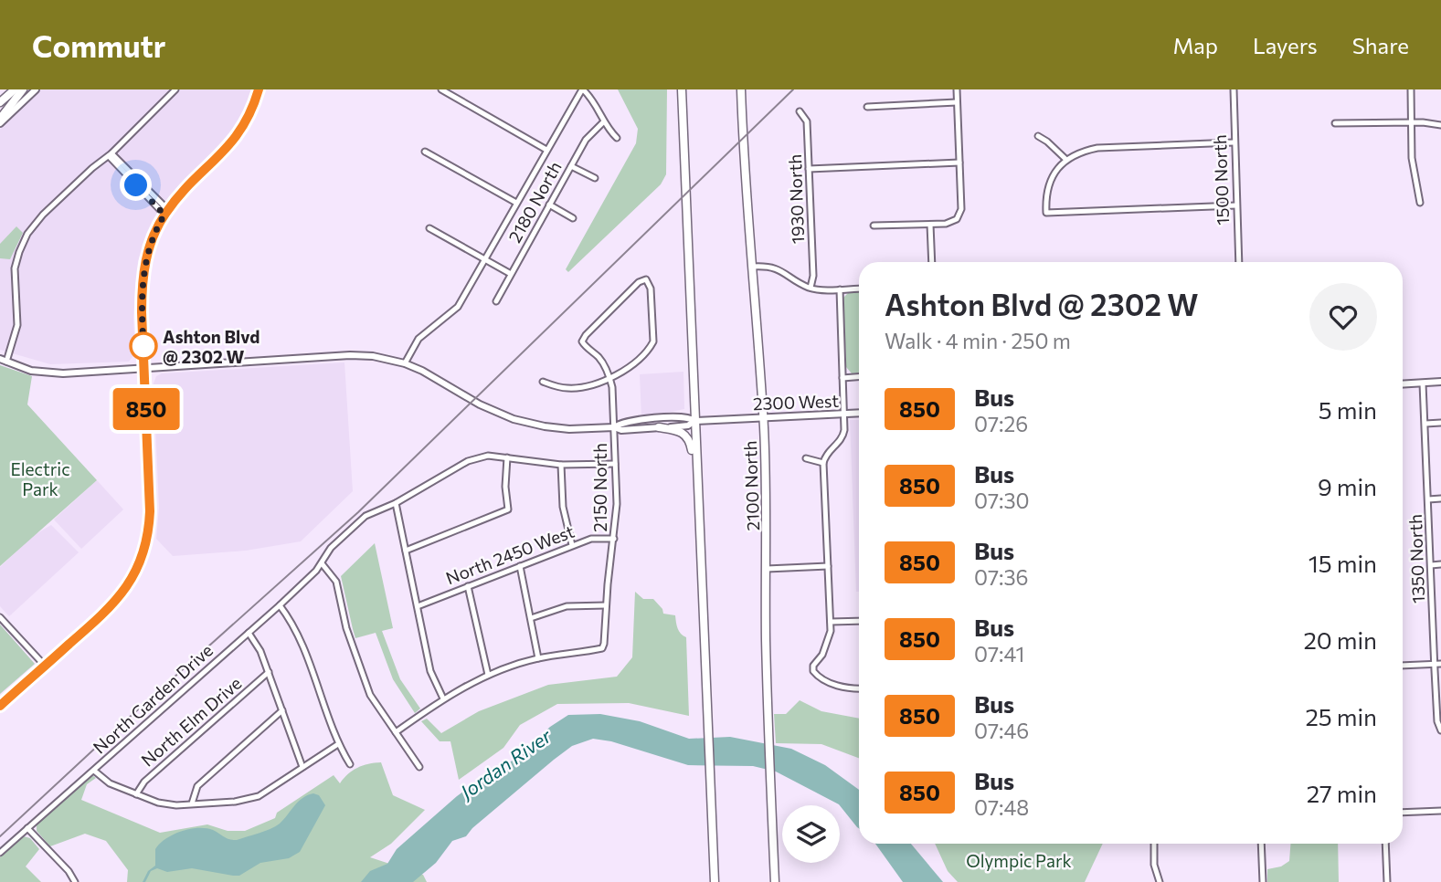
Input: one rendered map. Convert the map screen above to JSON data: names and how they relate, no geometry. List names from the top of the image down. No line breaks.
{"streets":{"highway":["2100 North"],"main road":["2300 West"],"street":["1500 North","1930 North","2180 North","2150 North","North 2450 West","1350 North","North Garden Drive","North Elm Drive"]},"crossings":[["2300 West","2100 North"],["2150 North","North 2450 West"],["2150 North","North Garden Drive"]],"water":["Jordan River"],"parks":["Electric Park","Olympic Park"],"places":["Ashton Blvd @ 2302 W"],"lines":["bus line 850"],"page":{"header":"Commutr","nav":["Map","Layers","Share"],"on_map":"850","heading":["Ashton Blvd @ 2302 W","Walk · 4 min · 250 m"],"list":[{"mark":"850","name":"Bus","note":"07:26","value":"5 min"},{"mark":"850","name":"Bus","note":"07:30","value":"9 min"},{"mark":"850","name":"Bus","note":"07:36","value":"15 min"},{"mark":"850","name":"Bus","note":"07:41","value":"20 min"},{"mark":"850","name":"Bus","note":"07:46","value":"25 min"},{"mark":"850","name":"Bus","note":"07:48","value":"27 min"}]}}
